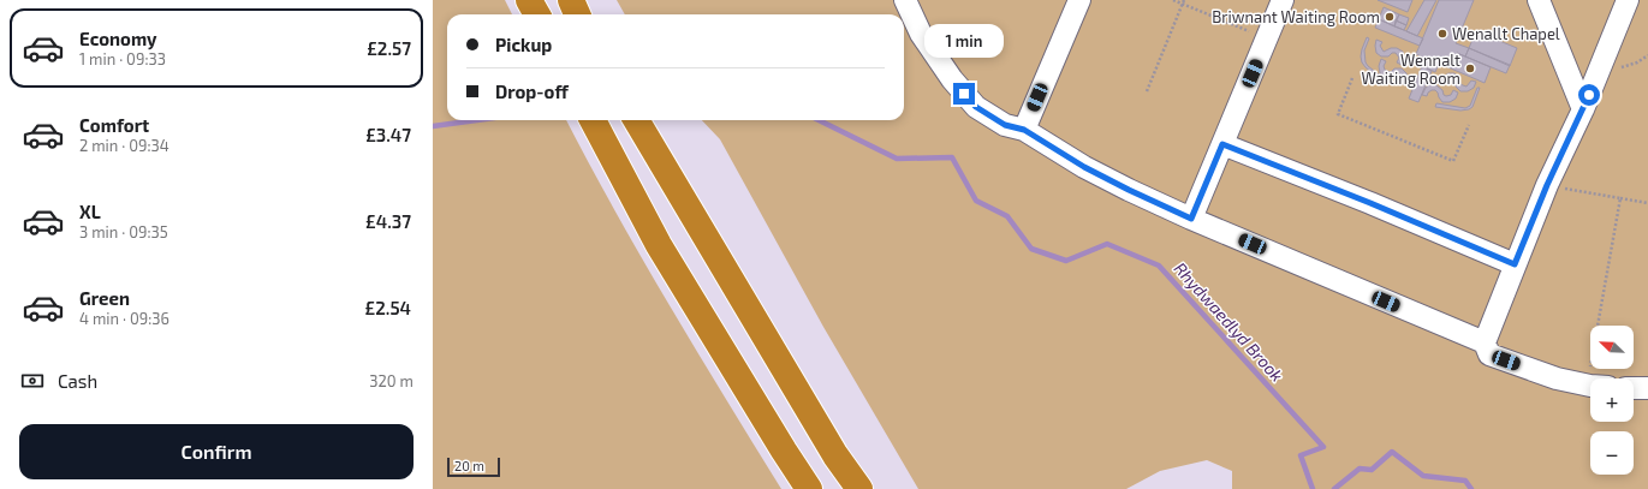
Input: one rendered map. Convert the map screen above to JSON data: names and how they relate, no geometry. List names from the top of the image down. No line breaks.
{"water":["Rhydwaedlyd Brook"],"places":["Briwnant Waiting Room","Wenallt Chapel","Wennalt Waiting Room"],"scale_bar":"20 m","north":"top left","page":{"list":[{"name":"Economy","note":"1 min · 09:33","value":"£2.57"},{"name":"Comfort","note":"2 min · 09:34","value":"£3.47"},{"name":"XL","note":"3 min · 09:35","value":"£4.37"},{"name":"Green","note":"4 min · 09:36","value":"£2.54"}],"banner":["Pickup","Drop-off"],"bubble":"1 min","map_buttons":["+","−"],"pay":["Cash","320 m"],"buttons":"Confirm","scale":"20 m"}}
